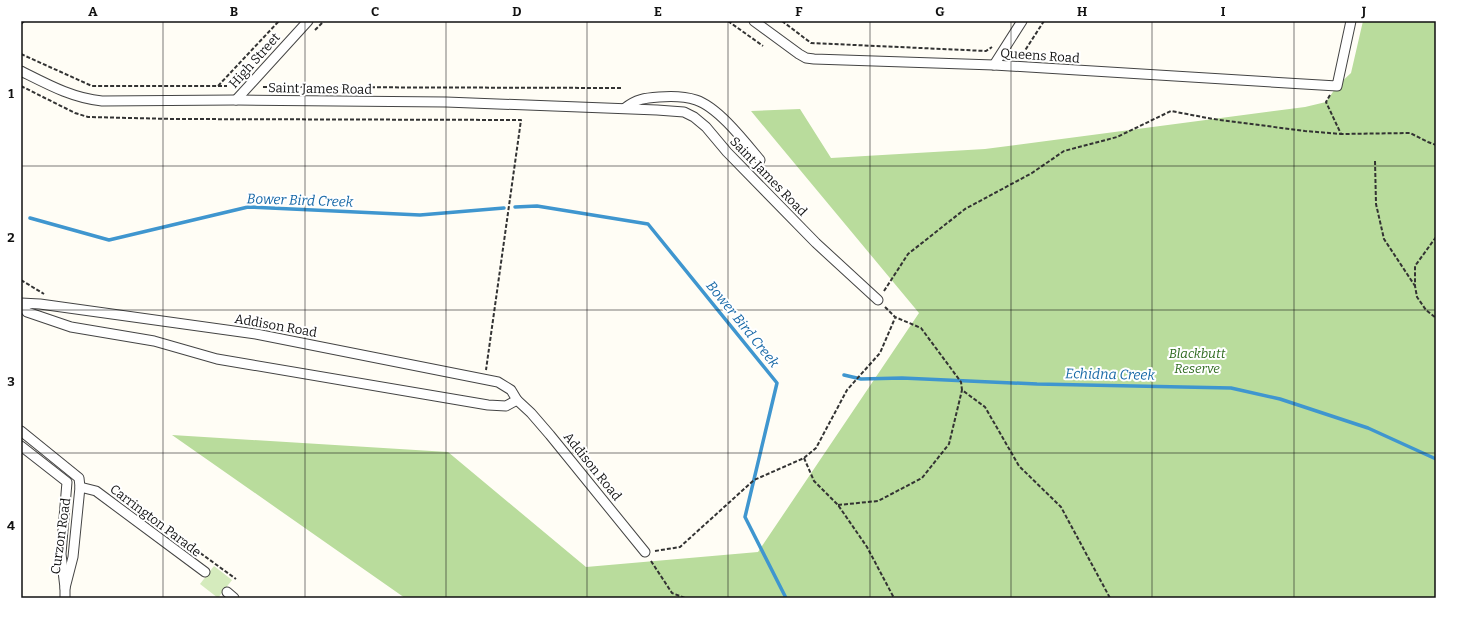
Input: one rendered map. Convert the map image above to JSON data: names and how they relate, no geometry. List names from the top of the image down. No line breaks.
{"streets":{"street":["Queens Road","High Street","Saint James Road","Addison Road","Carrington Parade","Curzon Road"]},"crossings":[["High Street","Saint James Road"],["Carrington Parade","Curzon Road"]],"water":["Bower Bird Creek","Echidna Creek"],"parks":["Blackbutt Reserve"],"grid":{"columns":["A","B","C","D","E","F","G","H","I","J"],"rows":["1","2","3","4"]}}
